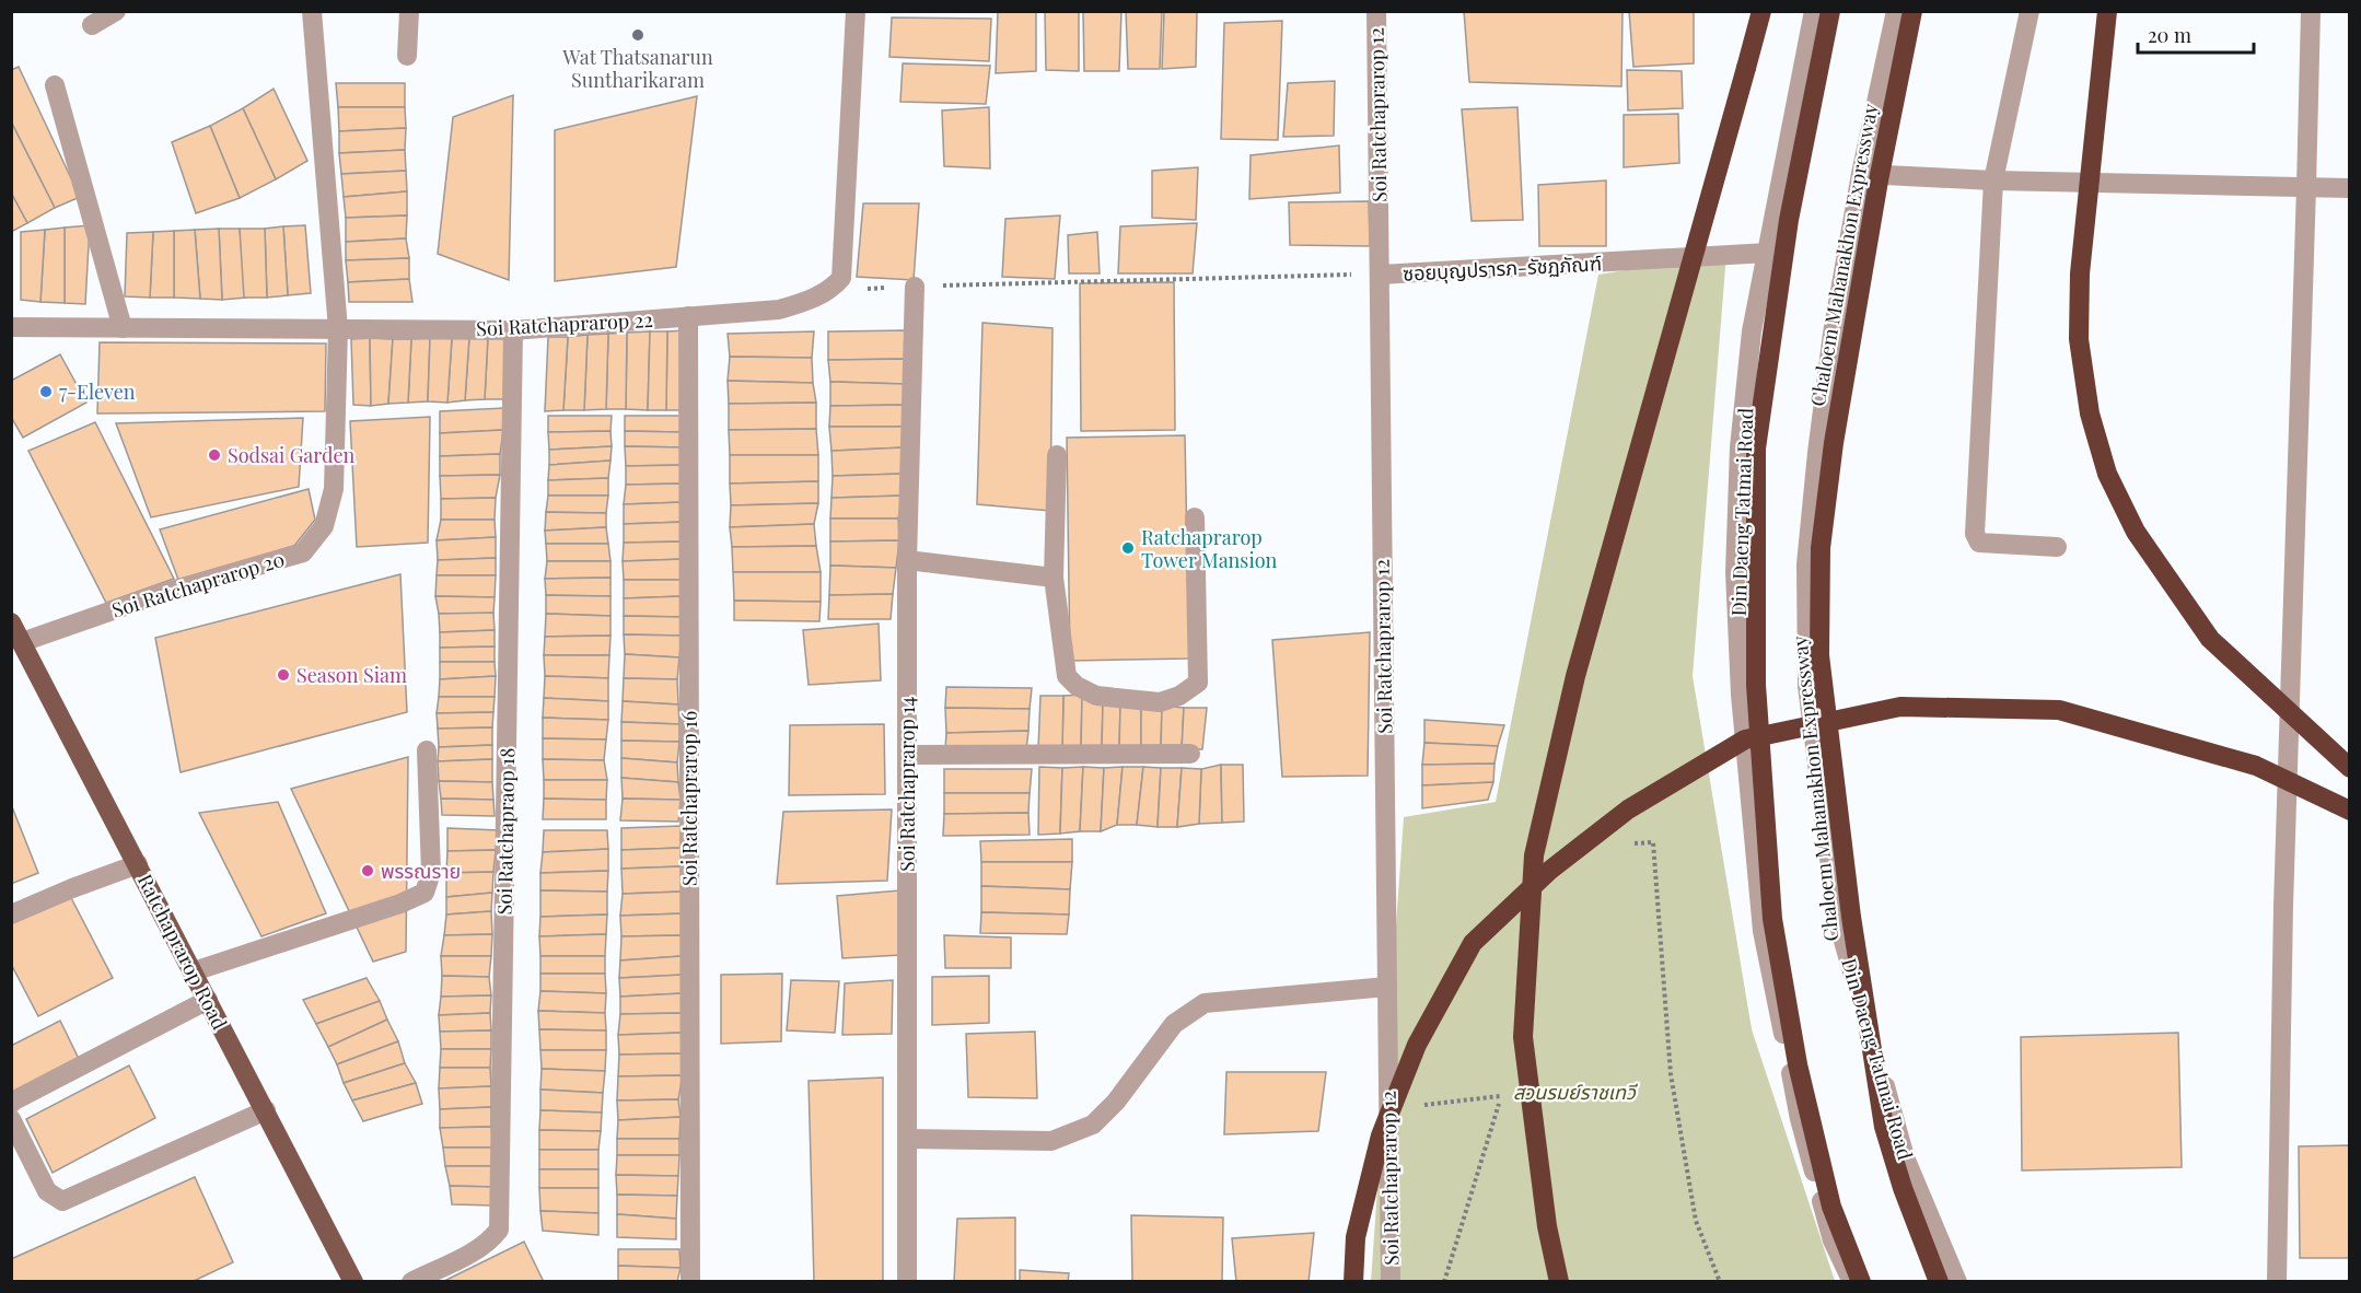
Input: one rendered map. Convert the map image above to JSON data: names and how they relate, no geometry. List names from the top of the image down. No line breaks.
{"streets":{"highway":["Chaloem Mahanakhon Expressway"],"main road":["Ratchaprarop Road"],"street":["Soi Ratchaprarop 12","ซอยบุญปรารภ-รัชฏภัณฑ์","Soi Ratchaprarop 22","Din Daeng Tatmai Road","Soi Ratchaprarop 20","Soi Ratchaprarop 14","Soi Ratchaprarop 16","Soi Ratchapraop 18"]},"crossings":[["Soi Ratchaprarop 12","ซอยบุญปรารภ-รัชฏภัณฑ์"],["ซอยบุญปรารภ-รัชฏภัณฑ์","Din Daeng Tatmai Road"],["Soi Ratchaprarop 22","Soi Ratchaprarop 20"],["Soi Ratchaprarop 22","Soi Ratchaprarop 16"],["Soi Ratchaprarop 22","Soi Ratchapraop 18"],["Soi Ratchaprarop 20","Ratchaprarop Road"]],"parks":["สวนรมย์ราชเทวี"],"places":["Wat Thatsanarun Suntharikaram","7-Eleven","Sodsai Garden","Ratchaprarop Tower Mansion","Season Siam","พรรณราย"],"scale_bar":"20 m"}
